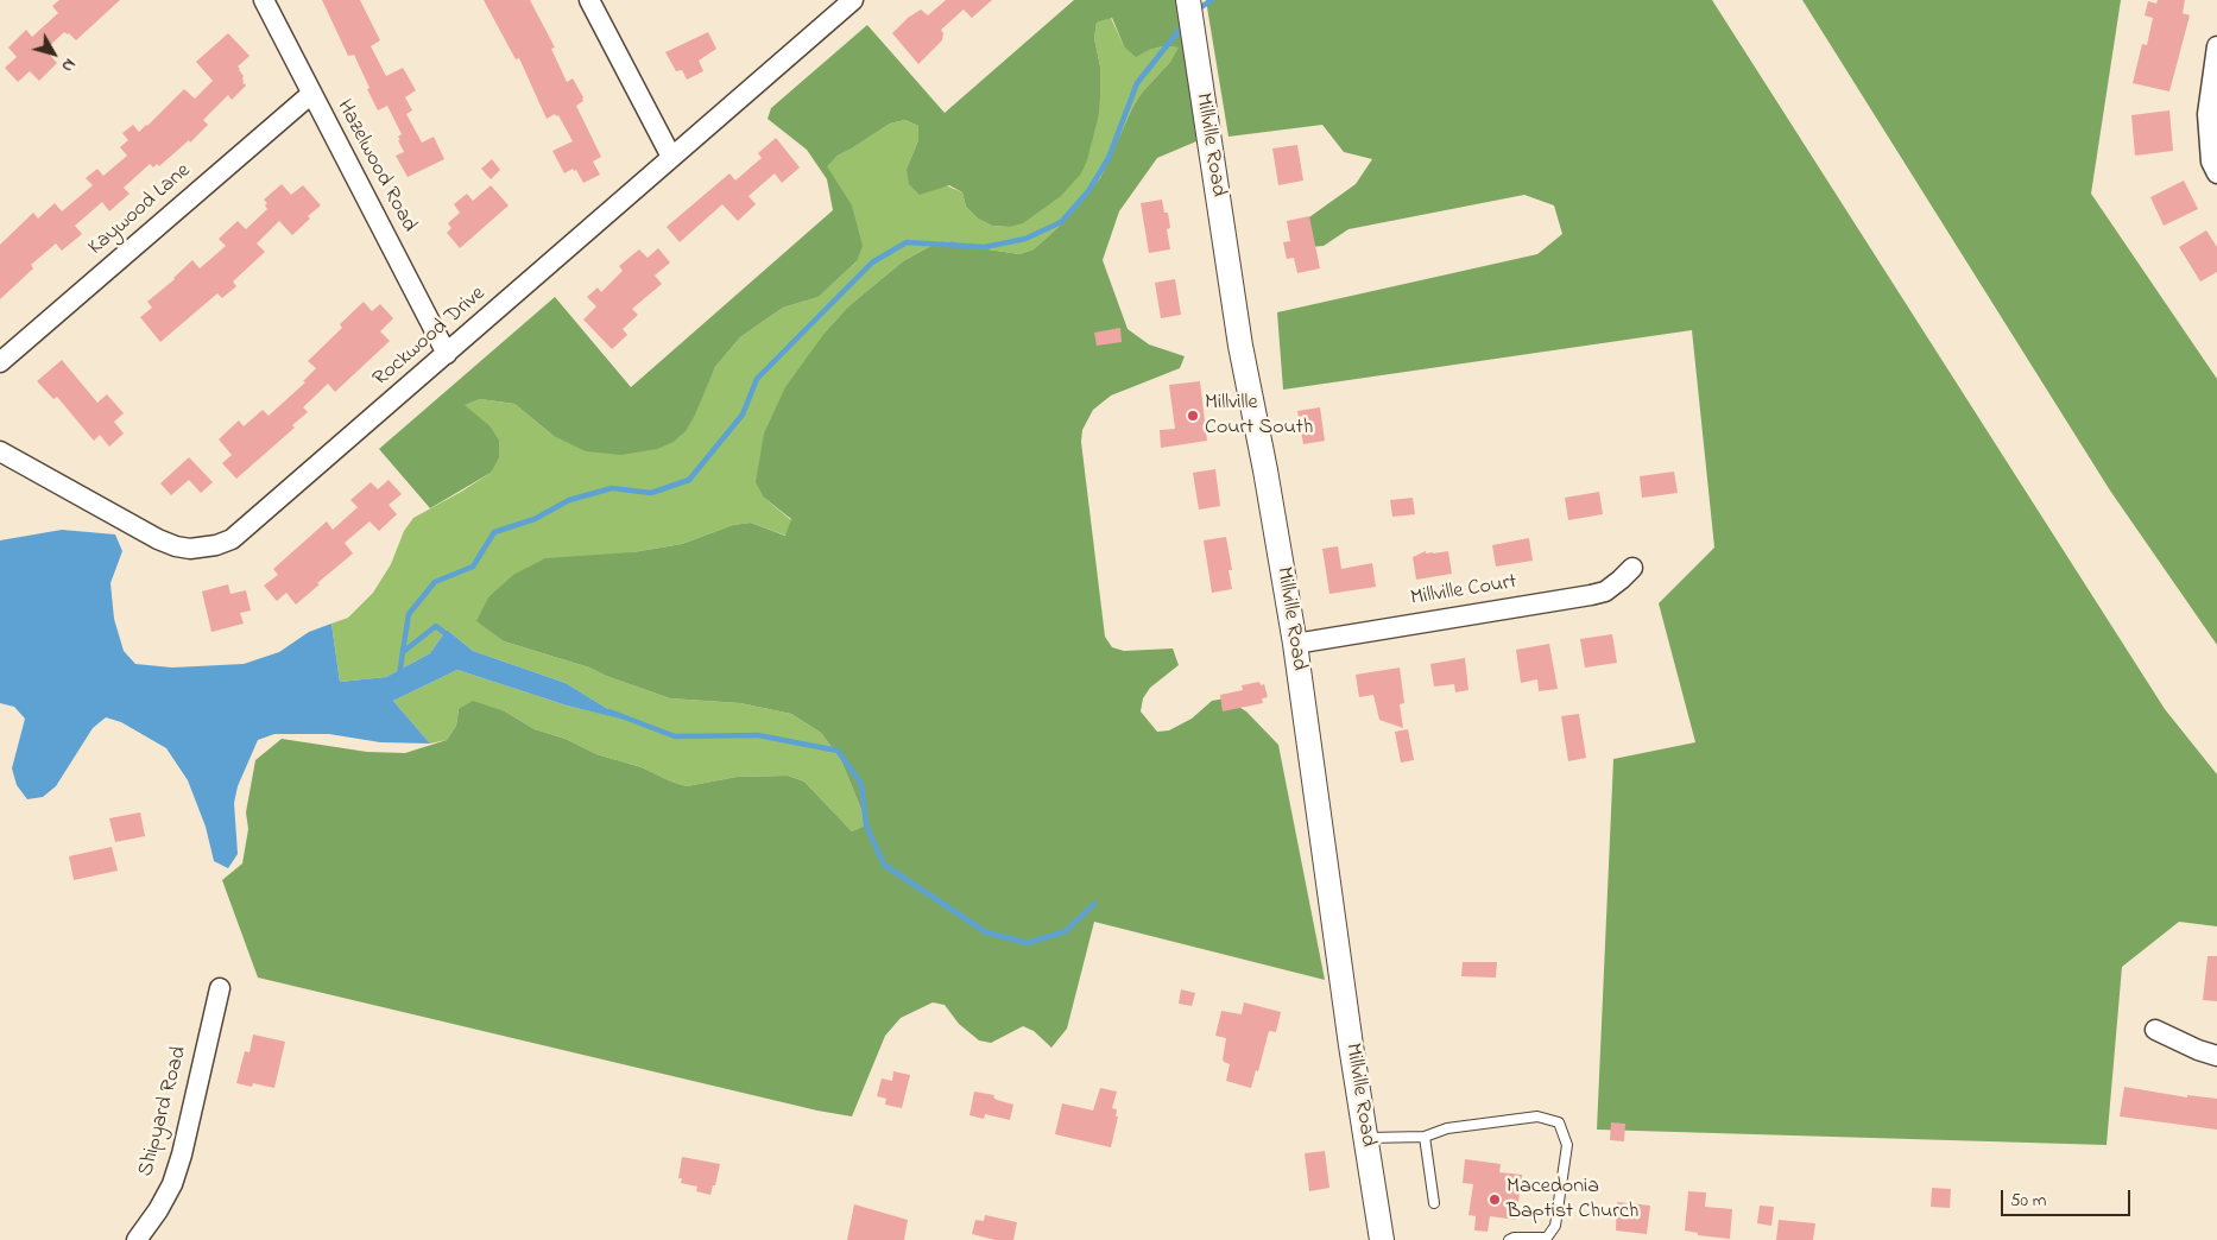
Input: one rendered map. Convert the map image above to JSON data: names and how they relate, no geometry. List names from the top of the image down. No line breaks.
{"streets":{"street":["Millville Road","Hazelwood Road","Kaywood Lane","Rockwood Drive","Millville Court","Shipyard Road"]},"crossings":[["Millville Road","Millville Court"],["Hazelwood Road","Kaywood Lane"],["Hazelwood Road","Rockwood Drive"]],"places":["Millville Court South","Macedonia Baptist Church"],"scale_bar":"50 m","north":"bottom right"}
